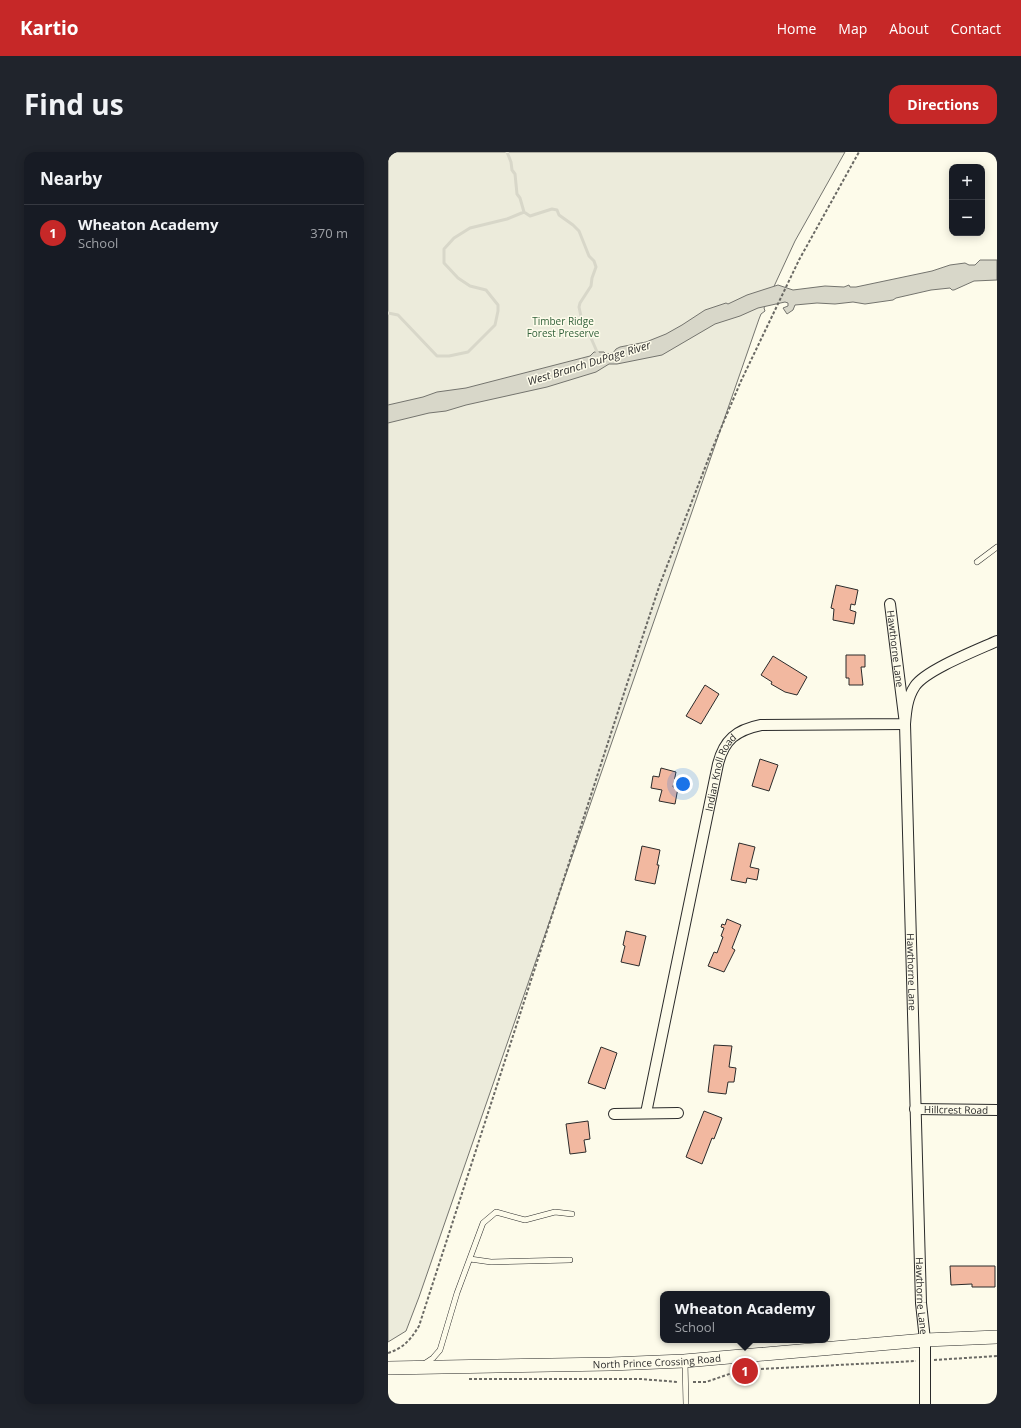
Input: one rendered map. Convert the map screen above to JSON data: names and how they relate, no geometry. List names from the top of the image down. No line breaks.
{"streets":{"street":["Hawthorne Lane","Indian Knoll Road","Hillcrest Road","North Prince Crossing Road"]},"crossings":[["Hawthorne Lane","Indian Knoll Road"],["Hawthorne Lane","Hillcrest Road"],["Hawthorne Lane","North Prince Crossing Road"]],"water":["West Branch DuPage River"],"parks":["Timber Ridge Forest Preserve"],"page":{"header":"Kartio","nav":["Home","Map","About","Contact"],"title":"Find us","buttons":"Directions","heading":"Nearby","map_buttons":["+","−"],"list":[{"mark":"1","name":"Wheaton Academy","note":"School","value":"370 m"}],"popup":["Wheaton Academy","School"],"pins":"1"}}
